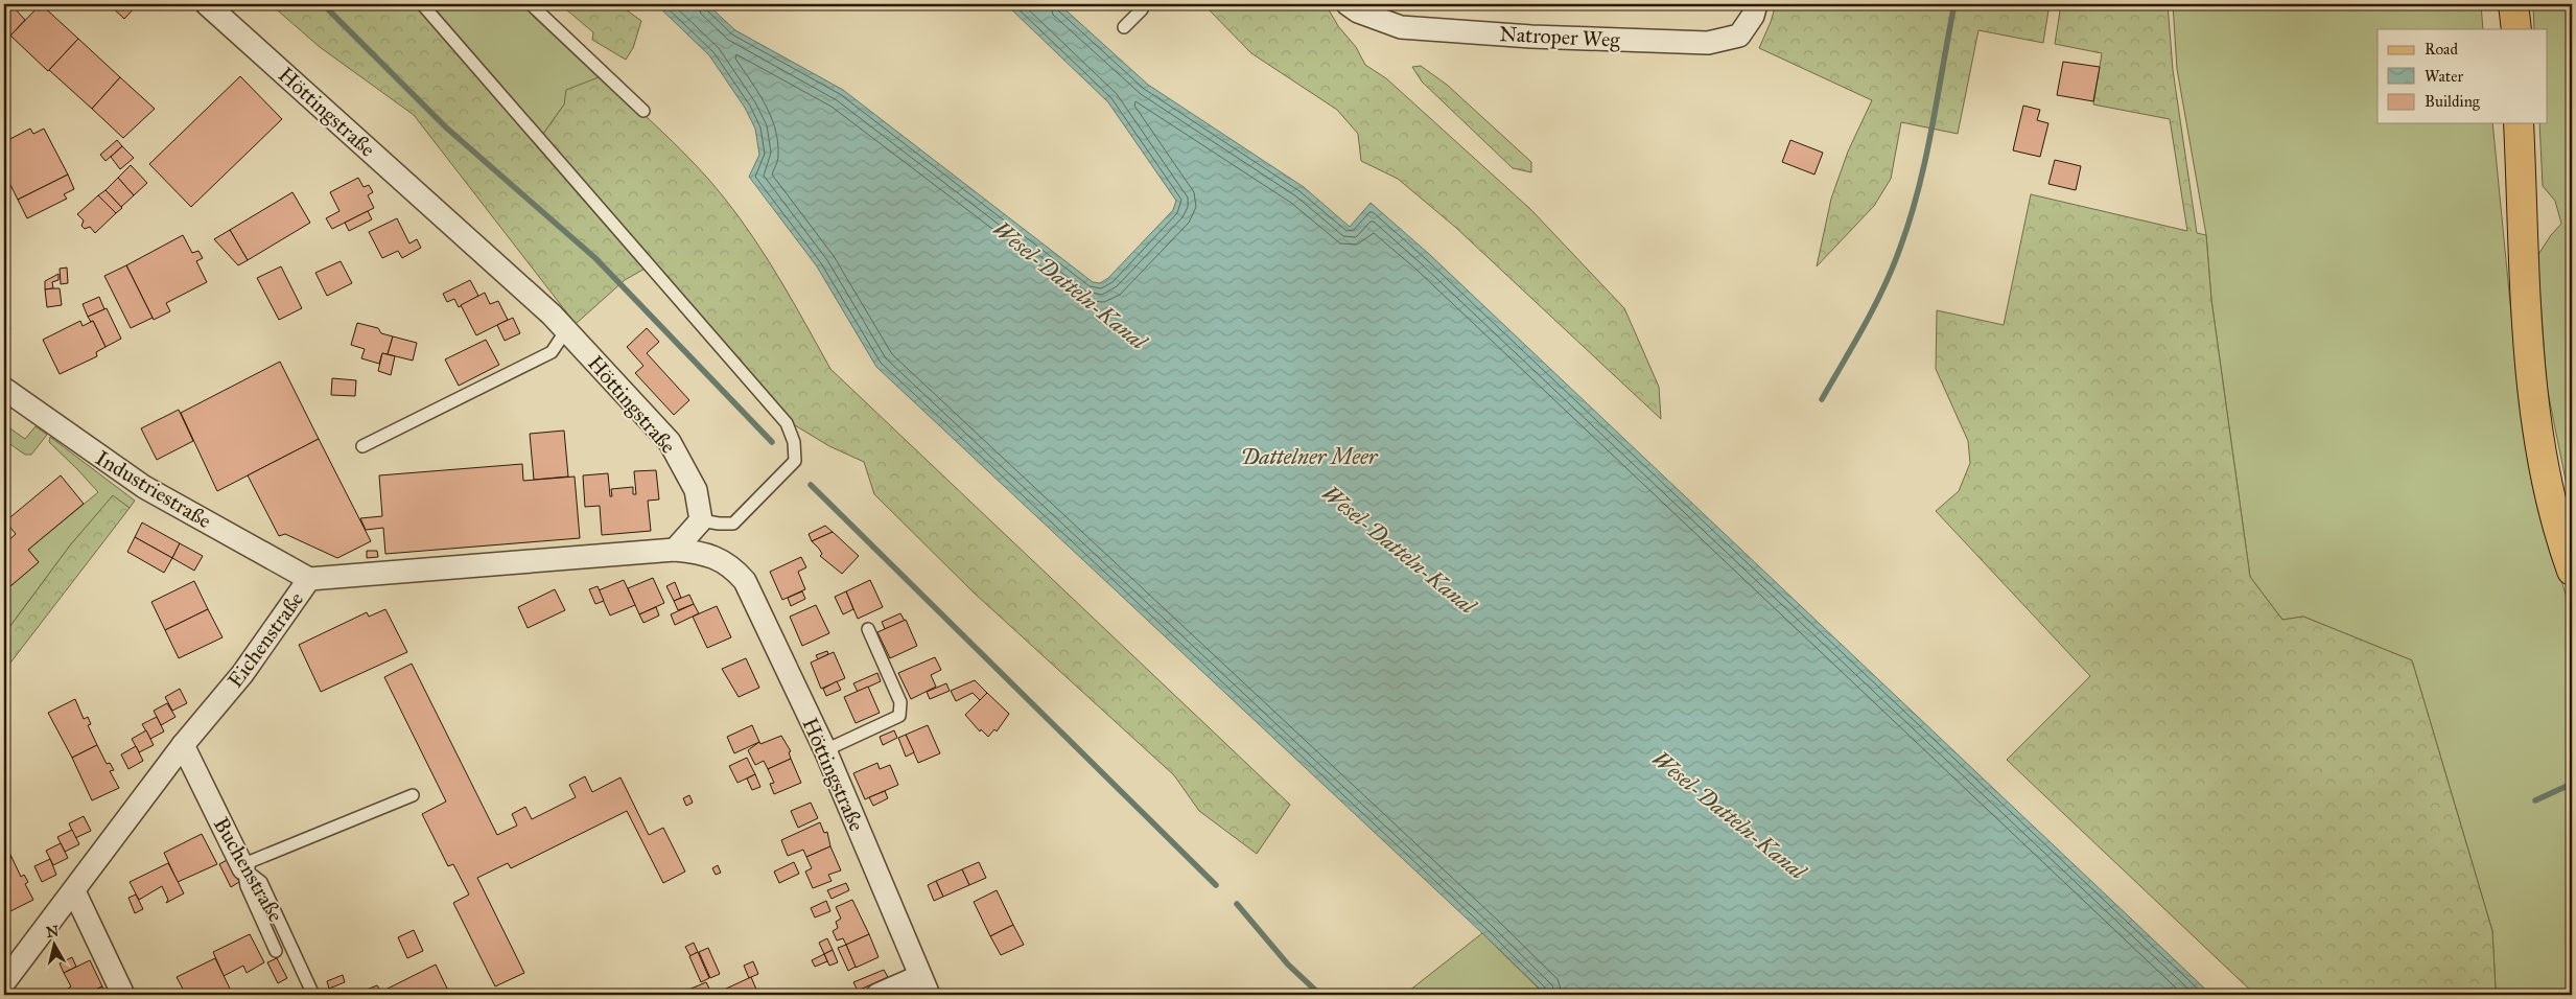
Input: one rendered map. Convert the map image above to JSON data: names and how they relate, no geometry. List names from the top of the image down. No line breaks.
{"streets":{"street":["Natroper Weg","Höttingstraße","Industriestraße","Eichenstraße","Buchenstraße"]},"crossings":[["Höttingstraße","Eichenstraße"],["Industriestraße","Eichenstraße"],["Eichenstraße","Buchenstraße"]],"water":["Wesel-Datteln-Kanal","Dattelner Meer"],"legend":["Road","Water","Building"],"north":"top"}
